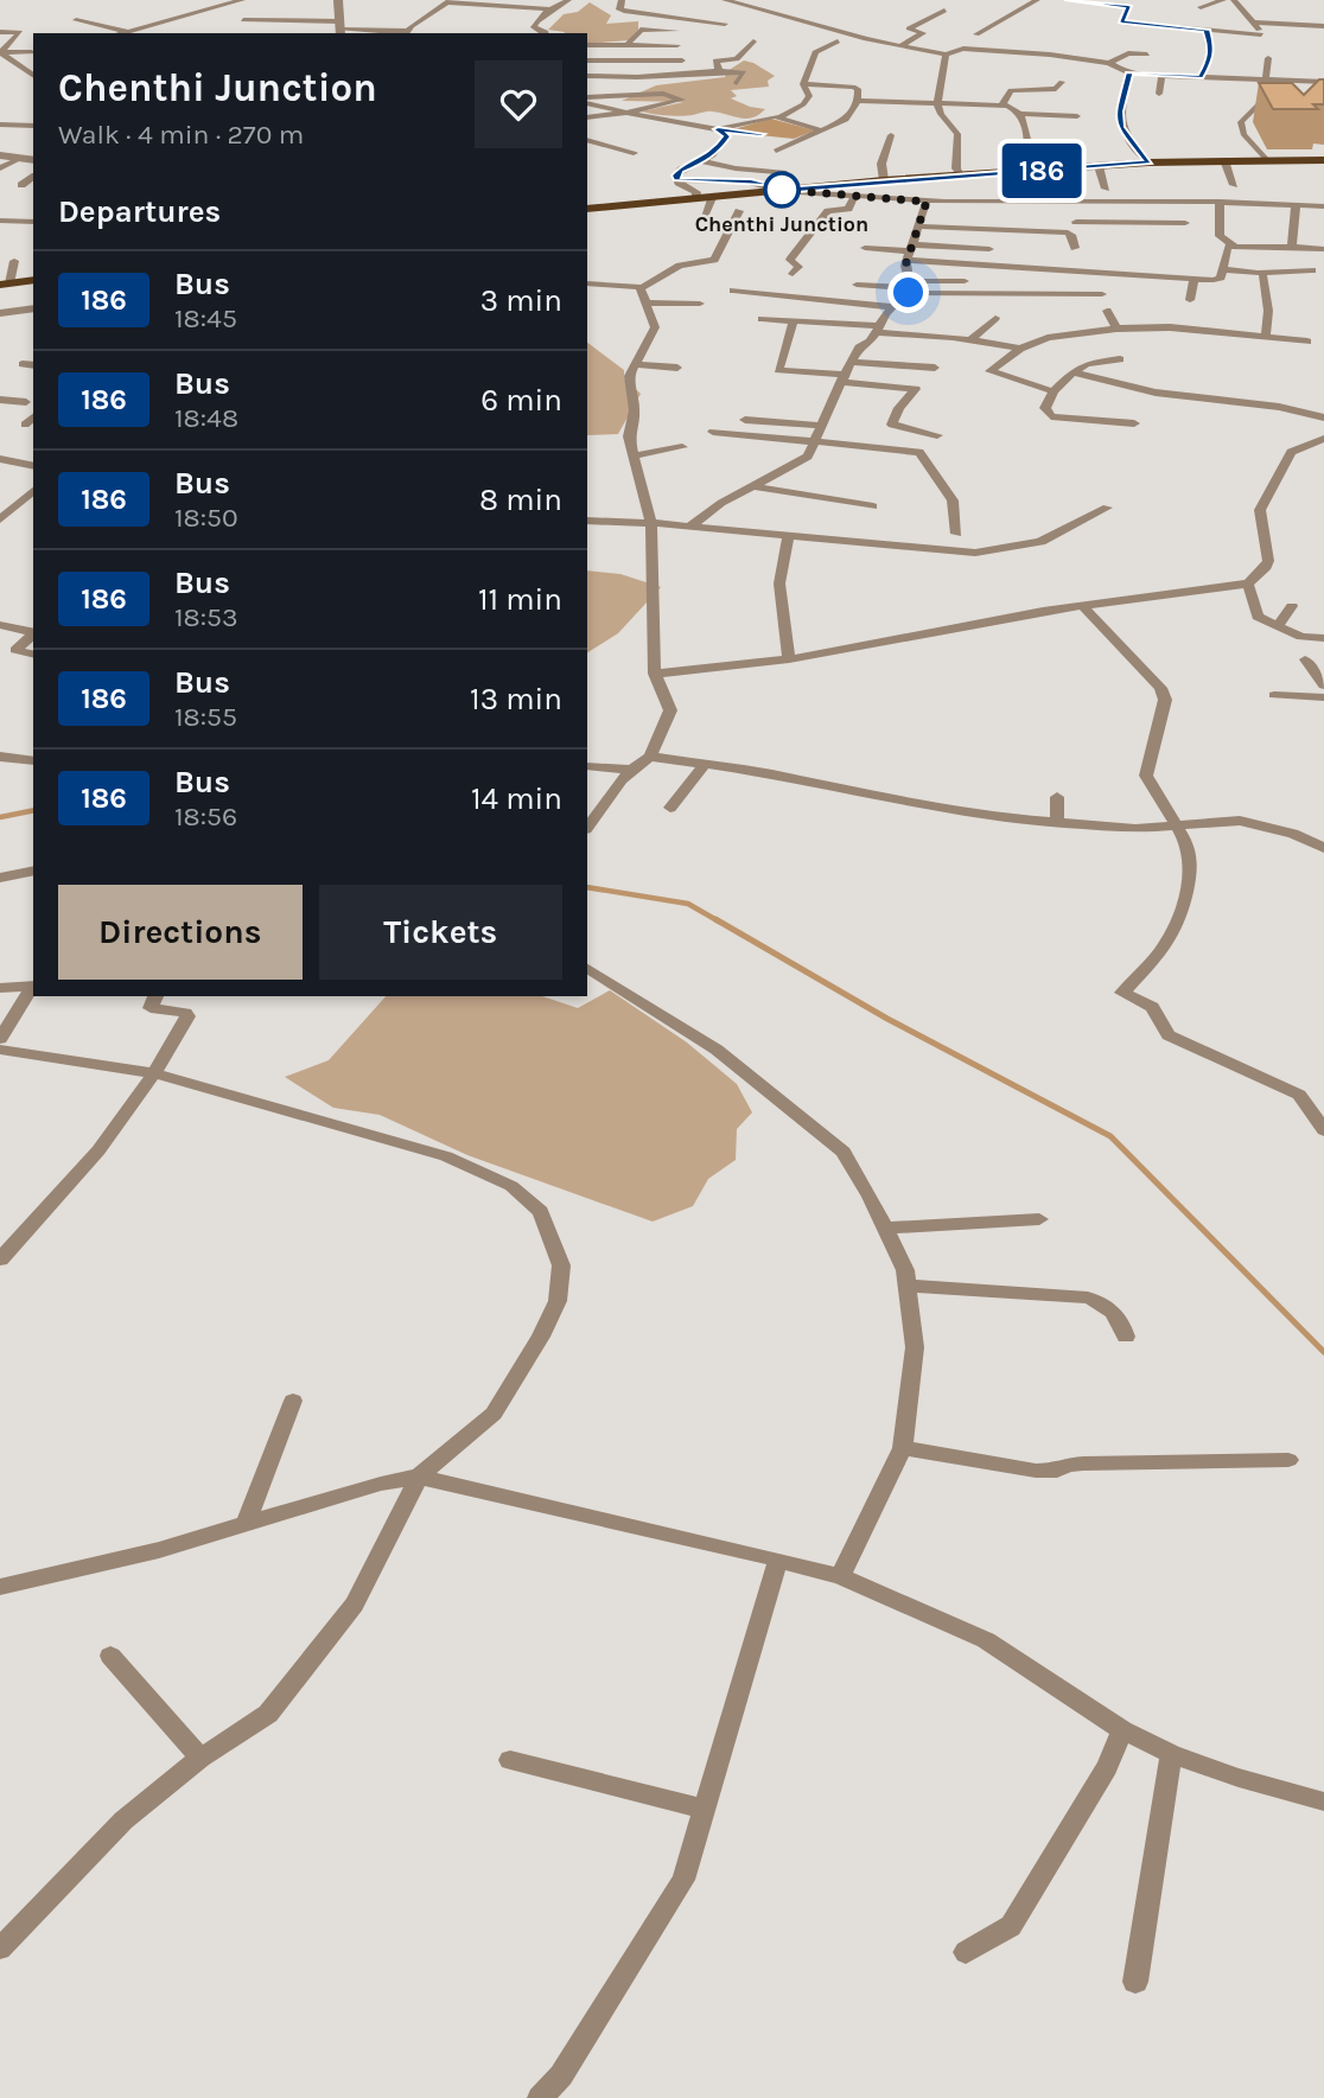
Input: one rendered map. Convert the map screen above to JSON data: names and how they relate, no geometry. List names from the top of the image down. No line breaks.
{"places":["Chenthi Junction"],"lines":["bus line 186"],"page":{"on_map":"186","heading":[["Chenthi Junction","Walk · 4 min · 270 m"],"Departures"],"list":[{"mark":"186","name":"Bus","note":"18:45","value":"3 min"},{"mark":"186","name":"Bus","note":"18:48","value":"6 min"},{"mark":"186","name":"Bus","note":"18:50","value":"8 min"},{"mark":"186","name":"Bus","note":"18:53","value":"11 min"},{"mark":"186","name":"Bus","note":"18:55","value":"13 min"},{"mark":"186","name":"Bus","note":"18:56","value":"14 min"}],"buttons":["Directions","Tickets"]}}
